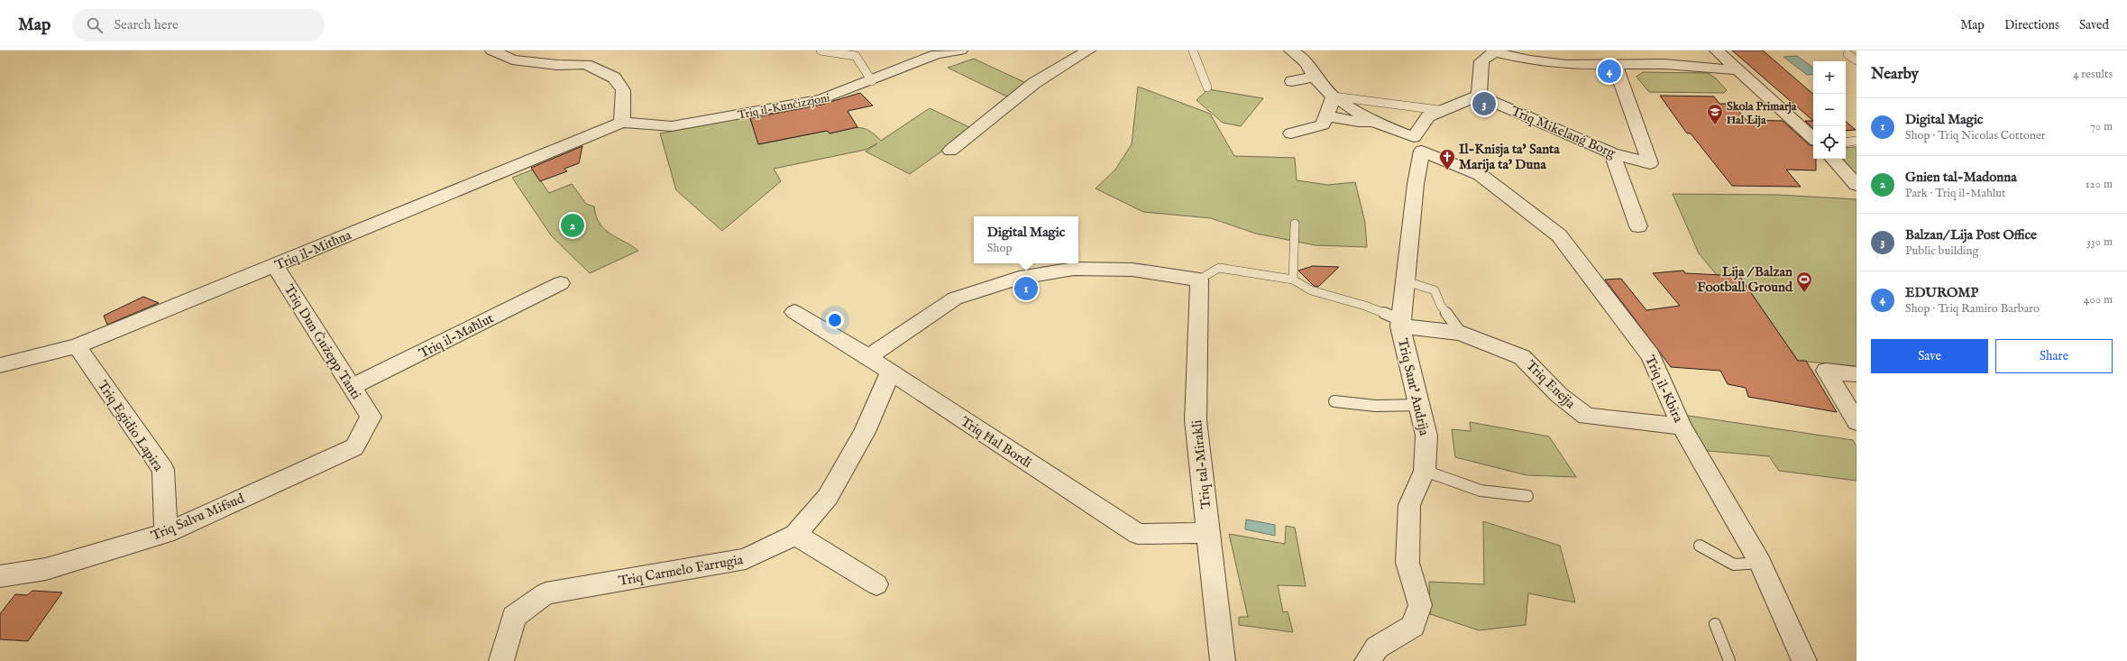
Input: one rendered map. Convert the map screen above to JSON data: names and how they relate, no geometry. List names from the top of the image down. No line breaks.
{"streets":{"street":["Triq il-Kunċizzjoni","Triq Mikelanġ Borg","Triq il-Mitħna","Triq il-Maħlut","Triq Dun Ġużepp Tanti","Triq Enejja","Triq Sant' Andrija","Triq il-Kbira","Triq Egidio Lapira","Triq Ħal Bordi","Triq tal-Mirakli","Triq Salvu Mifsud","Triq Carmelo Farrugia"]},"crossings":[["Triq il-Kunċizzjoni","Triq il-Mitħna"],["Triq il-Mitħna","Triq Dun Ġużepp Tanti"],["Triq il-Mitħna","Triq Egidio Lapira"],["Triq il-Maħlut","Triq Dun Ġużepp Tanti"],["Triq Dun Ġużepp Tanti","Triq Salvu Mifsud"],["Triq Enejja","Triq Sant' Andrija"],["Triq Enejja","Triq il-Kbira"],["Triq Sant' Andrija","Triq il-Kbira"],["Triq Egidio Lapira","Triq Salvu Mifsud"],["Triq Ħal Bordi","Triq tal-Mirakli"],["Triq Ħal Bordi","Triq Carmelo Farrugia"]],"places":{"school or university":["Skola Primarja Ħal Lija"],"church":["Il-Knisja ta' Santa Marija ta' Duna"],"sports":["Lija / Balzan Football Ground"]},"page":{"header":"Map","search":"Search here","nav":["Map","Directions","Saved"],"heading":["Nearby","4 results"],"pins":["4","3","2","1"],"map_buttons":["+","−"],"list":[{"mark":"1","name":"Digital Magic","note":"Shop · Triq Nicolas Cottoner","value":"70 m"},{"mark":"2","name":"Gnien tal-Madonna","note":"Park · Triq il-Maħlut","value":"120 m"},{"mark":"3","name":"Balzan/ Lija Post Office","note":"Public building","value":"330 m"},{"mark":"4","name":"EDUROMP","note":"Shop · Triq Ramiro Barbaro","value":"400 m"}],"popup":["Digital Magic","Shop"],"buttons":["Save","Share"]}}
